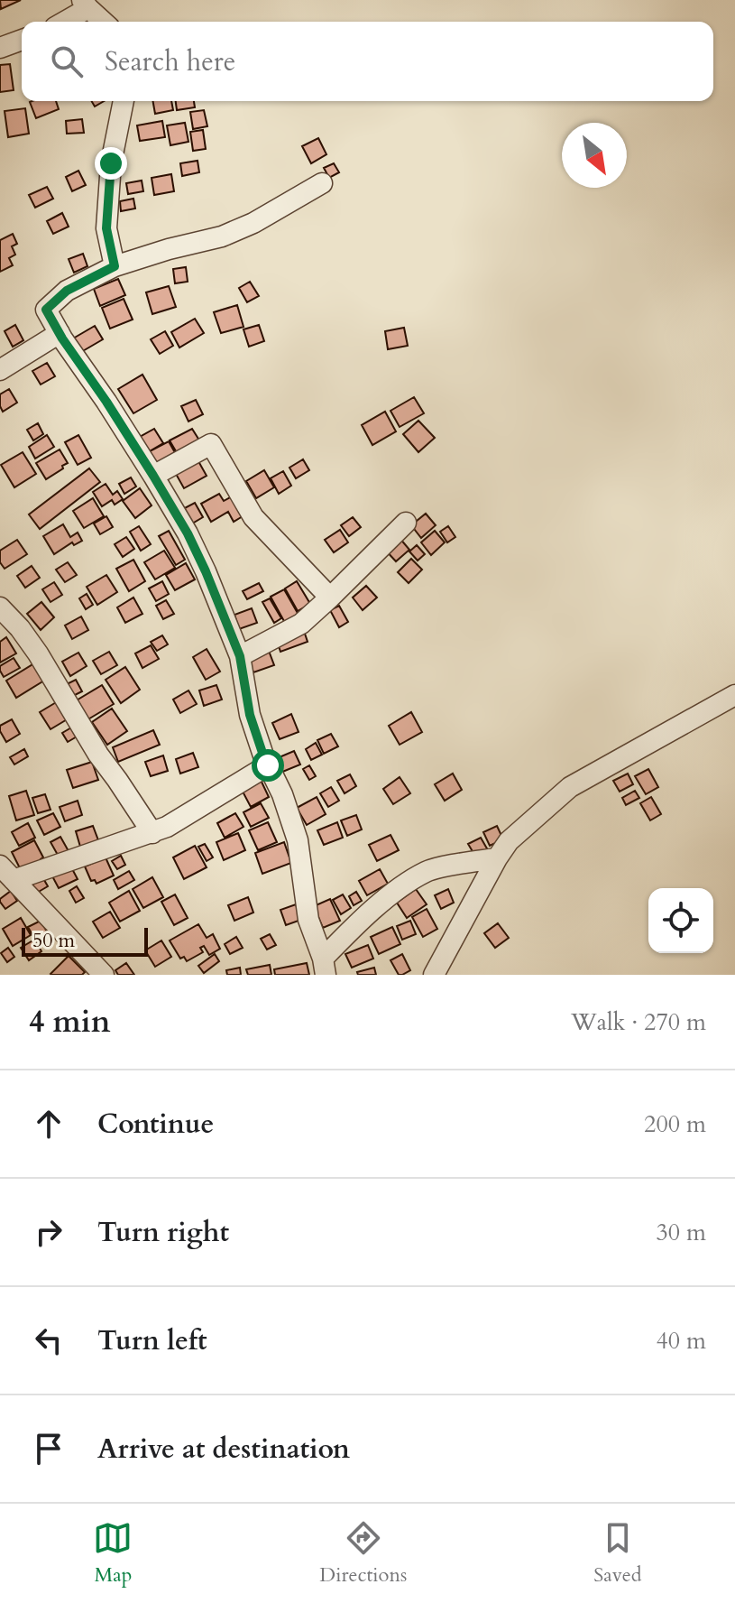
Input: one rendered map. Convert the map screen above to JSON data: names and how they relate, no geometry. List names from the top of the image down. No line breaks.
{"scale_bar":"50 m","north":"bottom right","page":{"search":"Search here","scale":"50 m","heading":["4 min","Walk · 270 m"],"list":[["Continue","200 m"],["Turn right","30 m"],["Turn left","40 m"],"Arrive at destination"],"nav":["Map","Directions","Saved"]}}
